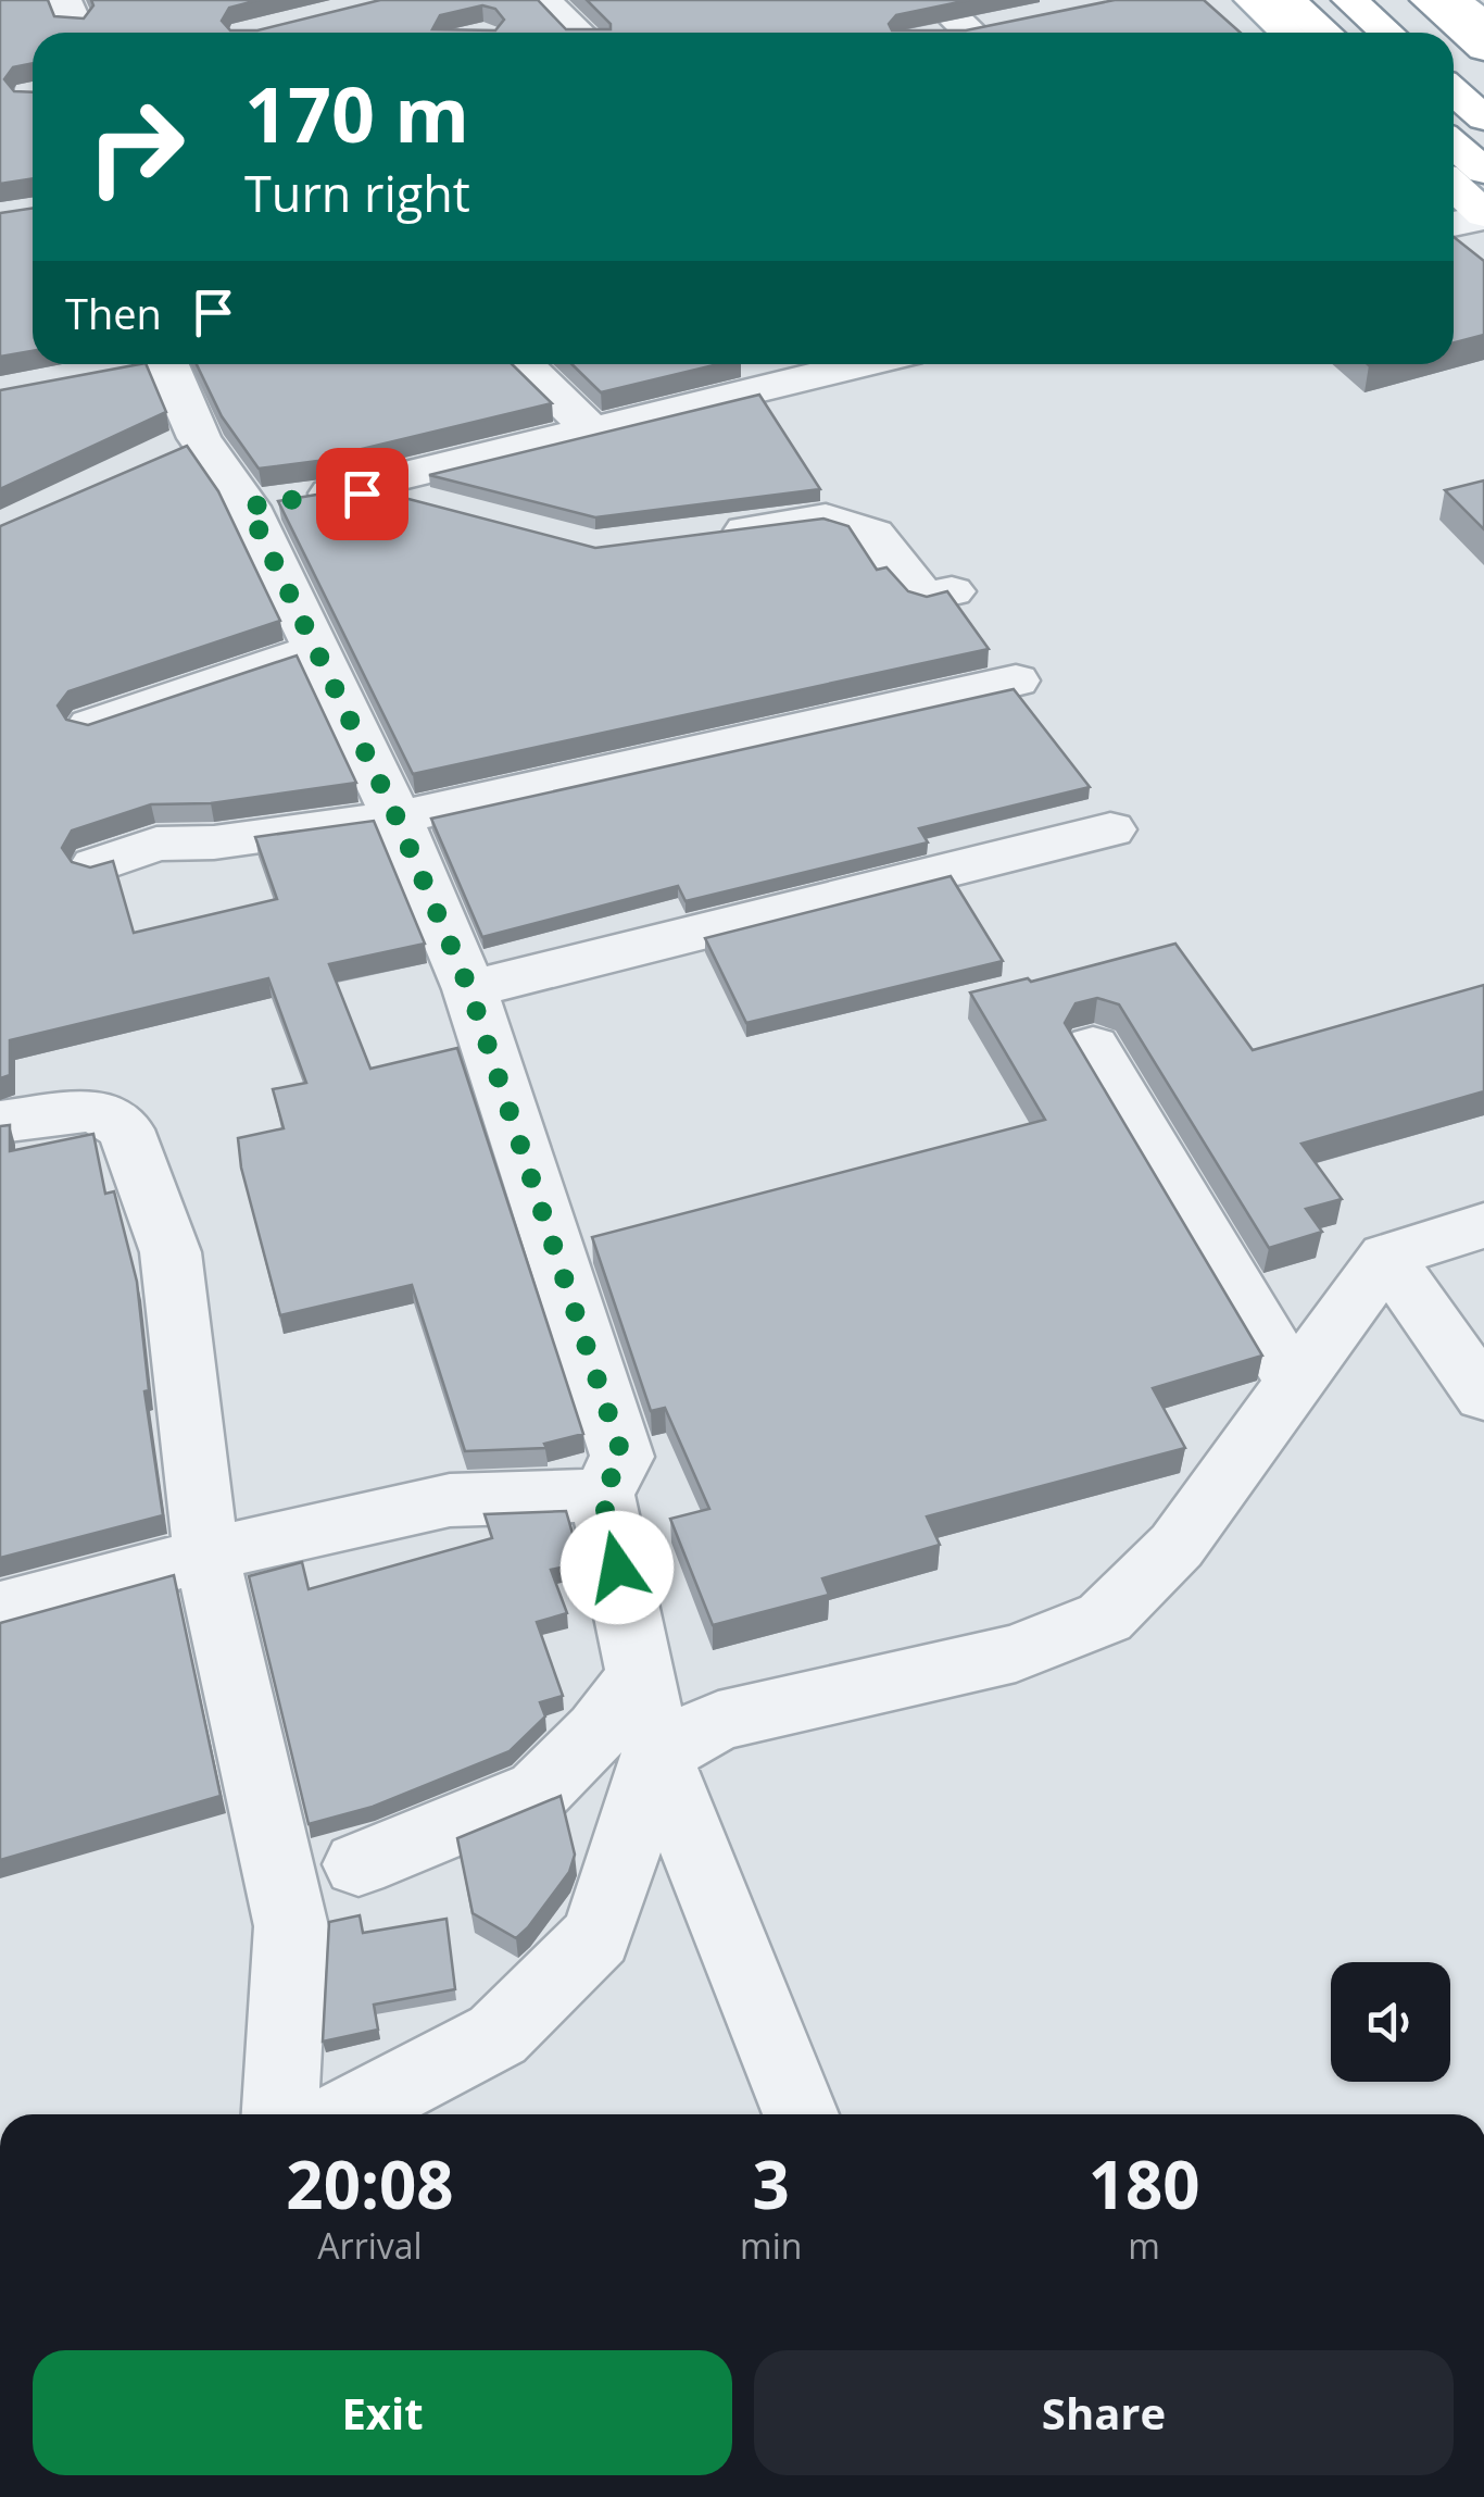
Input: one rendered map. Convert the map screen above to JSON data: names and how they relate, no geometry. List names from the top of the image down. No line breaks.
{"page":{"turn":["170 m","Turn right"],"then":"Then","eta":["20:08","Arrival","3","min","180","m"],"buttons":["Exit","Share"]}}
